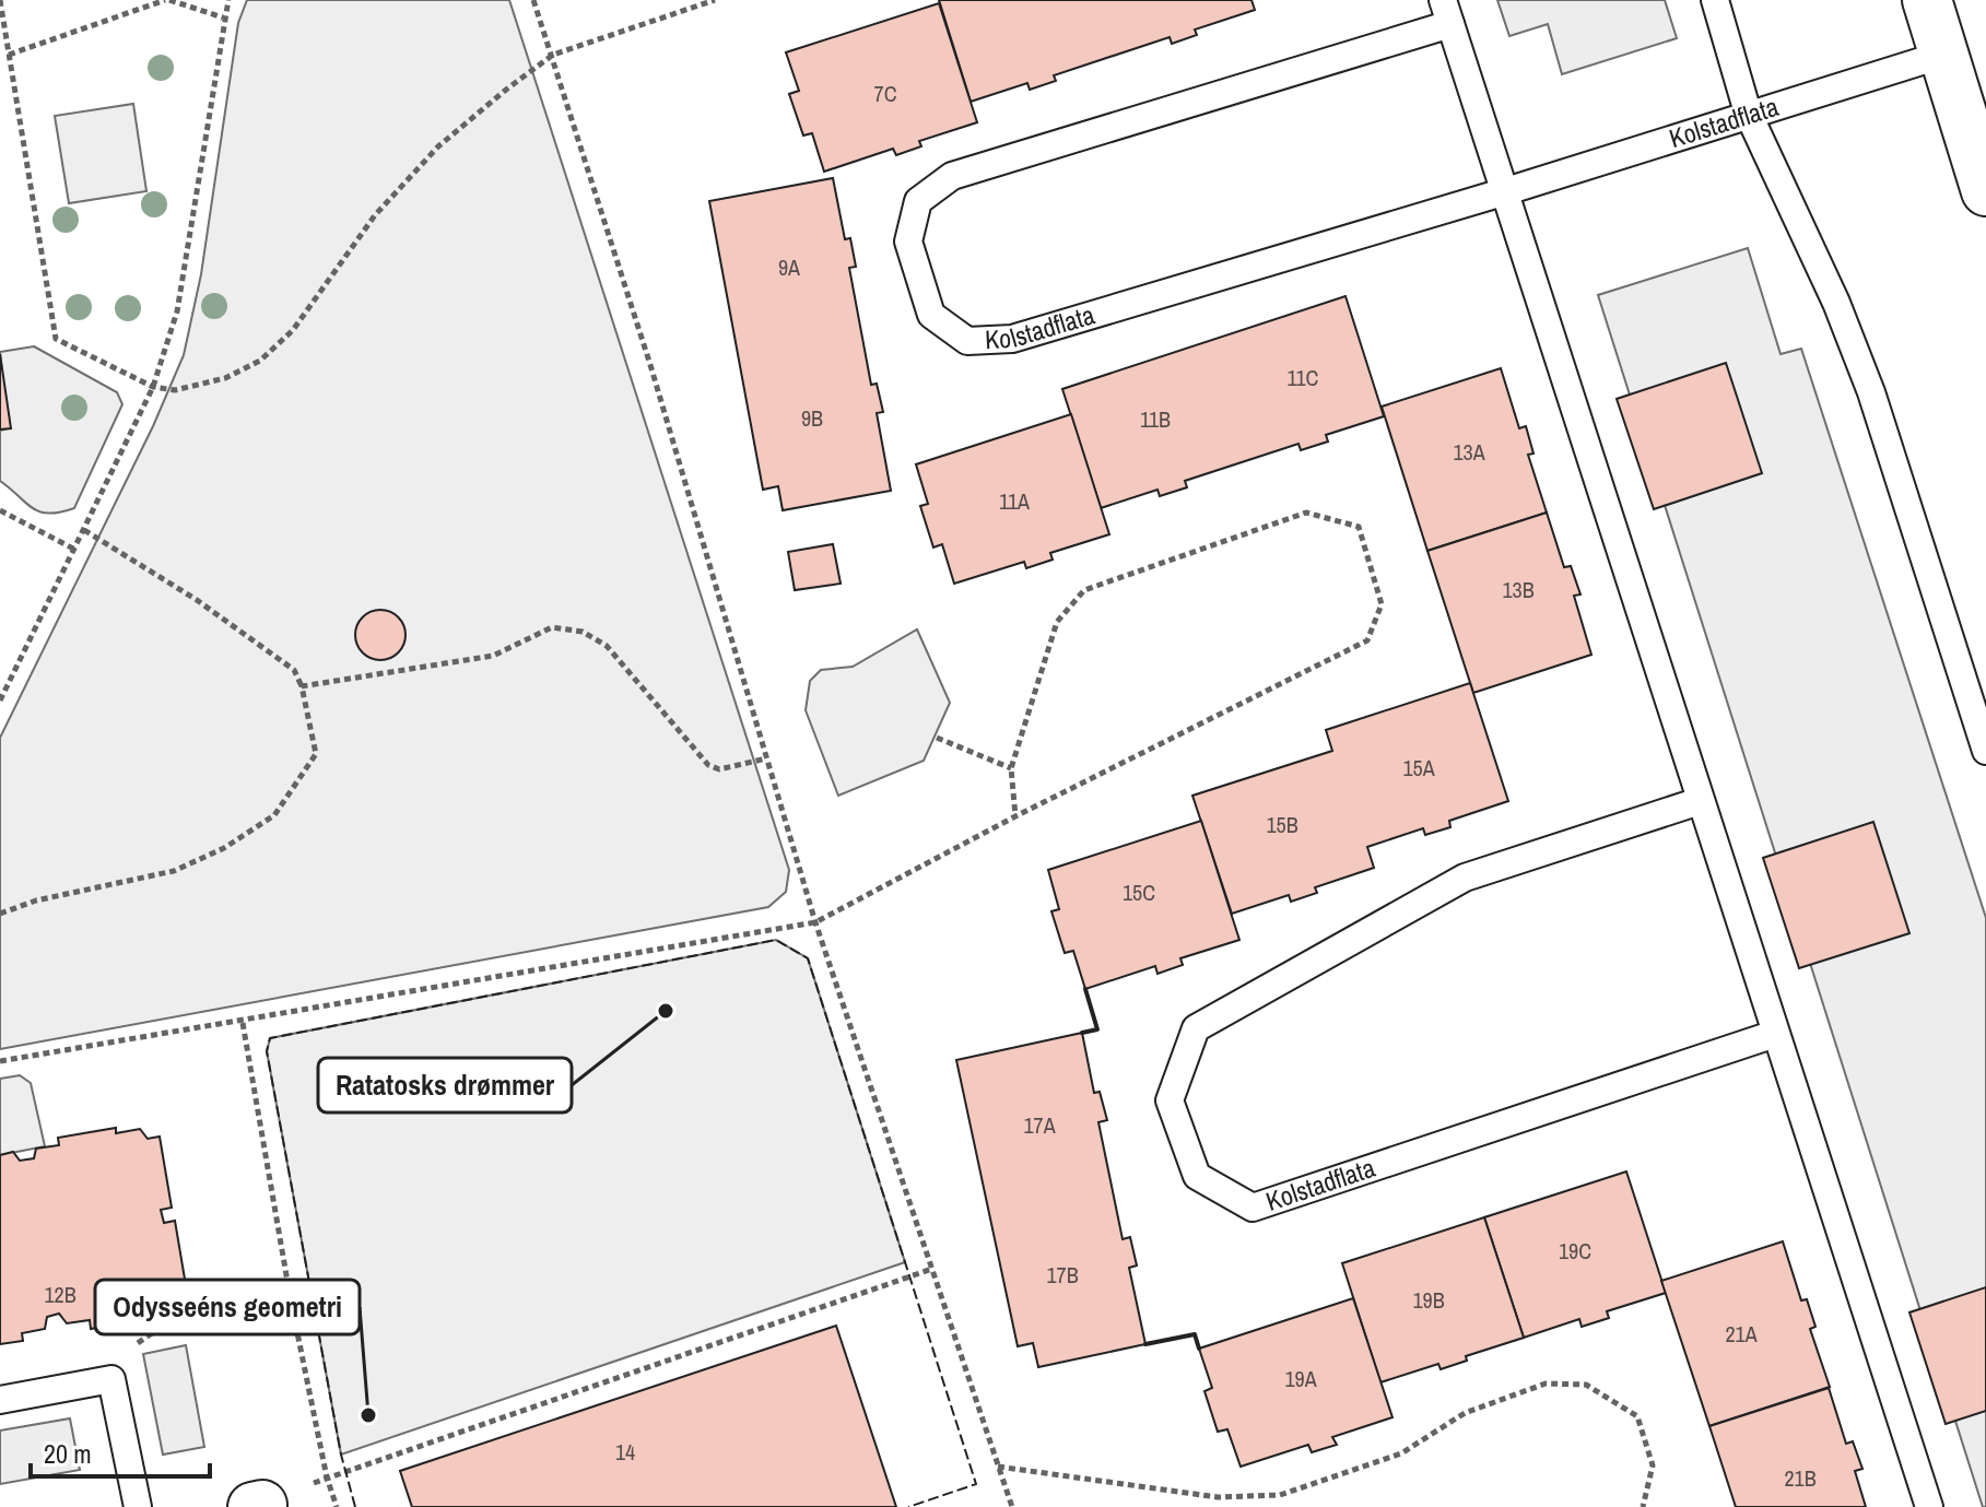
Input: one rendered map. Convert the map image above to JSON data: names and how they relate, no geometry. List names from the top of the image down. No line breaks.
{"streets":{"lane":["Kolstadflata"]},"places":["Ratatosks drømmer","Odysseéns geometri"],"house_numbers":["7C","9A","11C","9B","11B","13A","11A","13B","15A","15B","15C","17A","19C","17B","12B","19B","21A","19A","14","21B"],"scale_bar":"20 m"}
